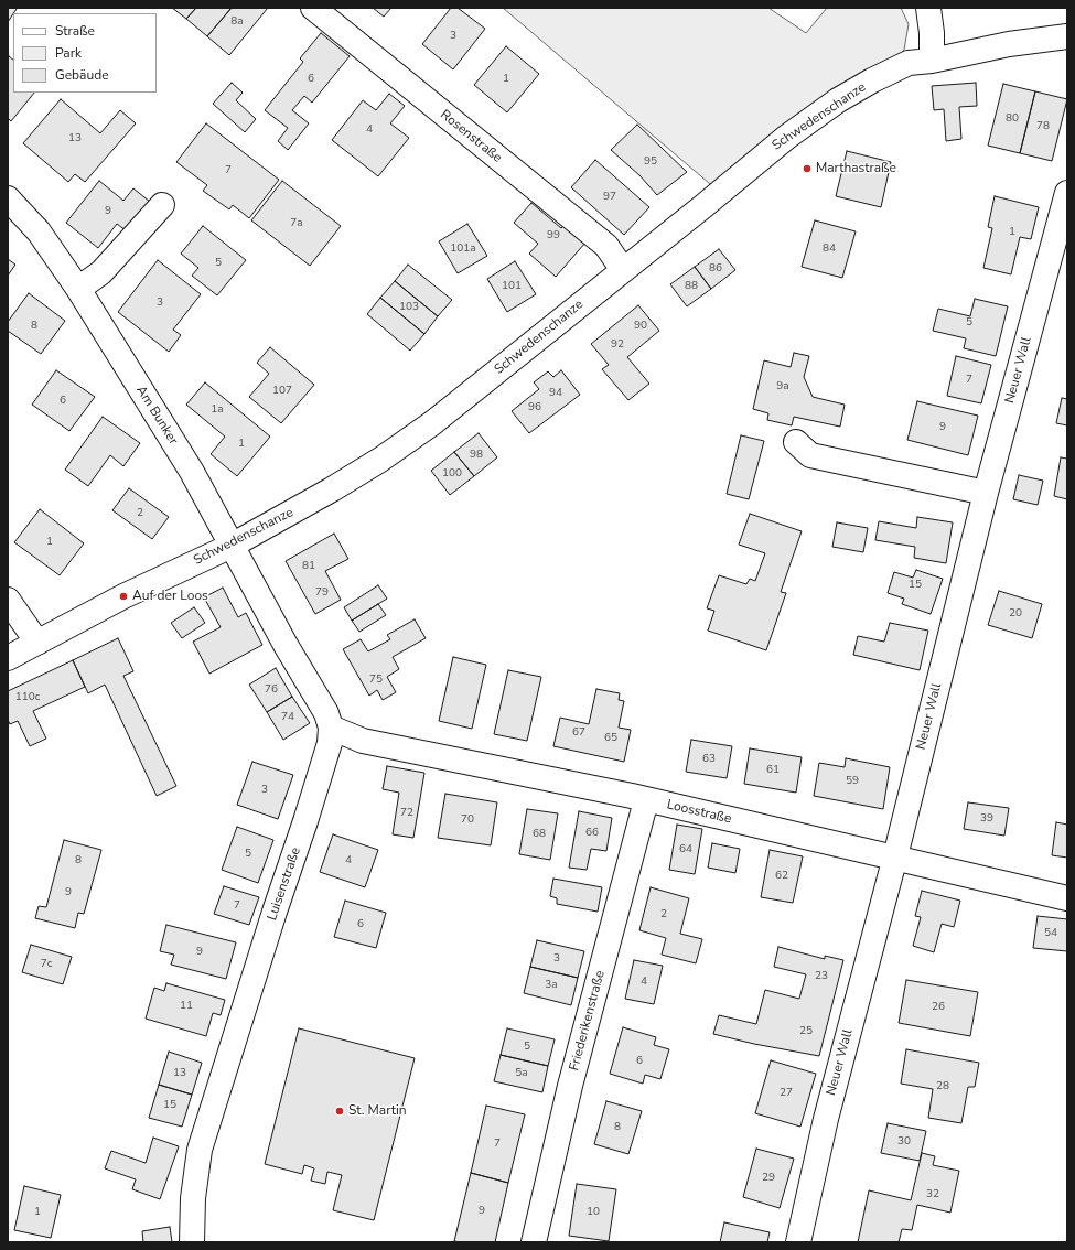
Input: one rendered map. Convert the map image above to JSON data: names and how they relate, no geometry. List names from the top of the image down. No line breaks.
{"streets":{"street":["Schwedenschanze","Rosenstraße","Neuer Wall","Am Bunker","Loosstraße","Luisenstraße","Friederikenstraße"]},"crossings":[["Schwedenschanze","Rosenstraße"],["Schwedenschanze","Am Bunker"],["Schwedenschanze","Luisenstraße"],["Neuer Wall","Loosstraße"],["Am Bunker","Luisenstraße"],["Loosstraße","Luisenstraße"],["Loosstraße","Friederikenstraße"]],"places":["Marthastraße","Auf der Loos","St. Martin"],"house_numbers":["8a","3","6","1","80","78","4","13","95","7","97","9","7a","1","99","101a","84","5","86","101","88","3","103","5","8","90","92","7","9a","107","94","6","96","1a","9","1","98","100","2","1","81","15","79","20","75","76","110c","74","67","65","63","61","59","3","72","39","70","66","68","64","5","8","4","62","9","7","2","6","54","9","3","7c","23","4","3a","11","26","25","5","6","13","5a","28","27","15","8","30","7","29","32","9","1","10"],"legend":["Straße","Park","Gebäude"]}
